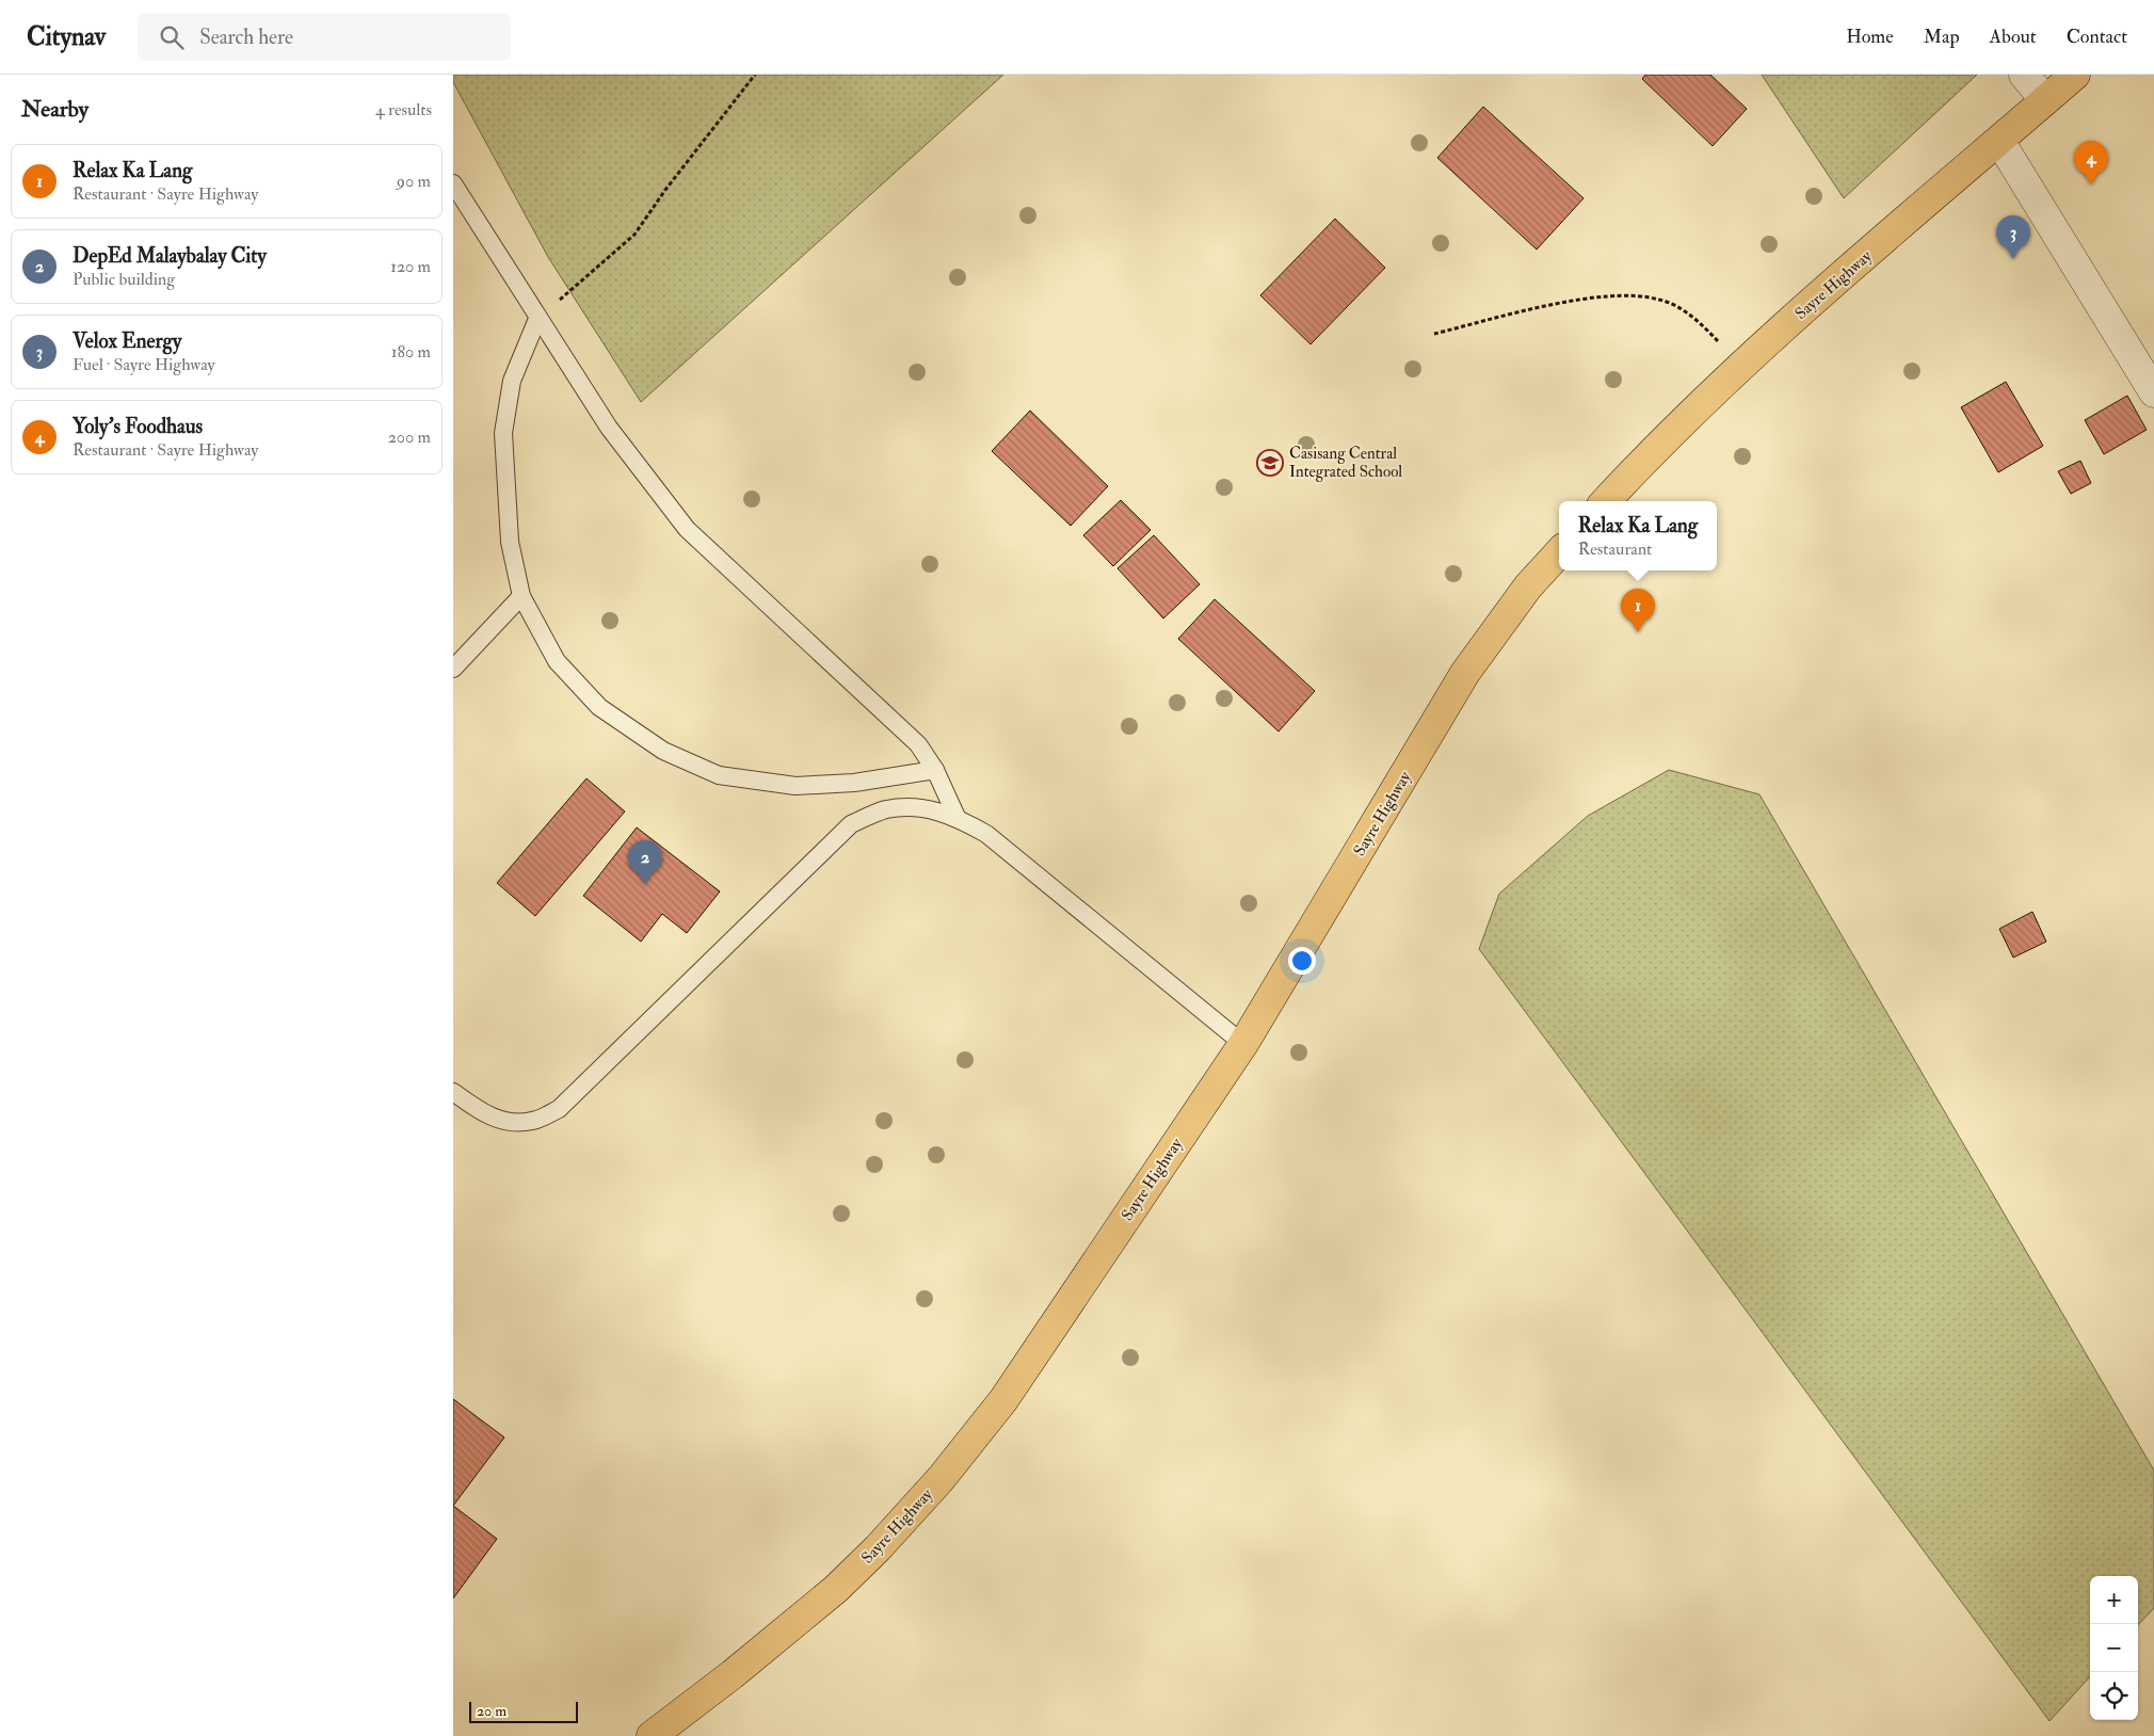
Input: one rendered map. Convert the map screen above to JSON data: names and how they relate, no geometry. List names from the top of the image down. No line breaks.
{"streets":{"highway":["Sayre Highway"]},"places":{"school or university":["Casisang Central Integrated School"]},"scale_bar":"20 m","page":{"header":"Citynav","search":"Search here","nav":["Home","Map","About","Contact"],"heading":["Nearby","4 results"],"pins":["4","3","1","2"],"list":[{"mark":"1","name":"Relax Ka Lang","note":"Restaurant · Sayre Highway","value":"90 m"},{"mark":"2","name":"DepEd Malaybalay City","note":"Public building","value":"120 m"},{"mark":"3","name":"Velox Energy","note":"Fuel · Sayre Highway","value":"180 m"},{"mark":"4","name":"Yoly's Foodhaus","note":"Restaurant · Sayre Highway","value":"200 m"}],"popup":["Relax Ka Lang","Restaurant"],"map_buttons":["+","−"],"scale":"20 m"}}
